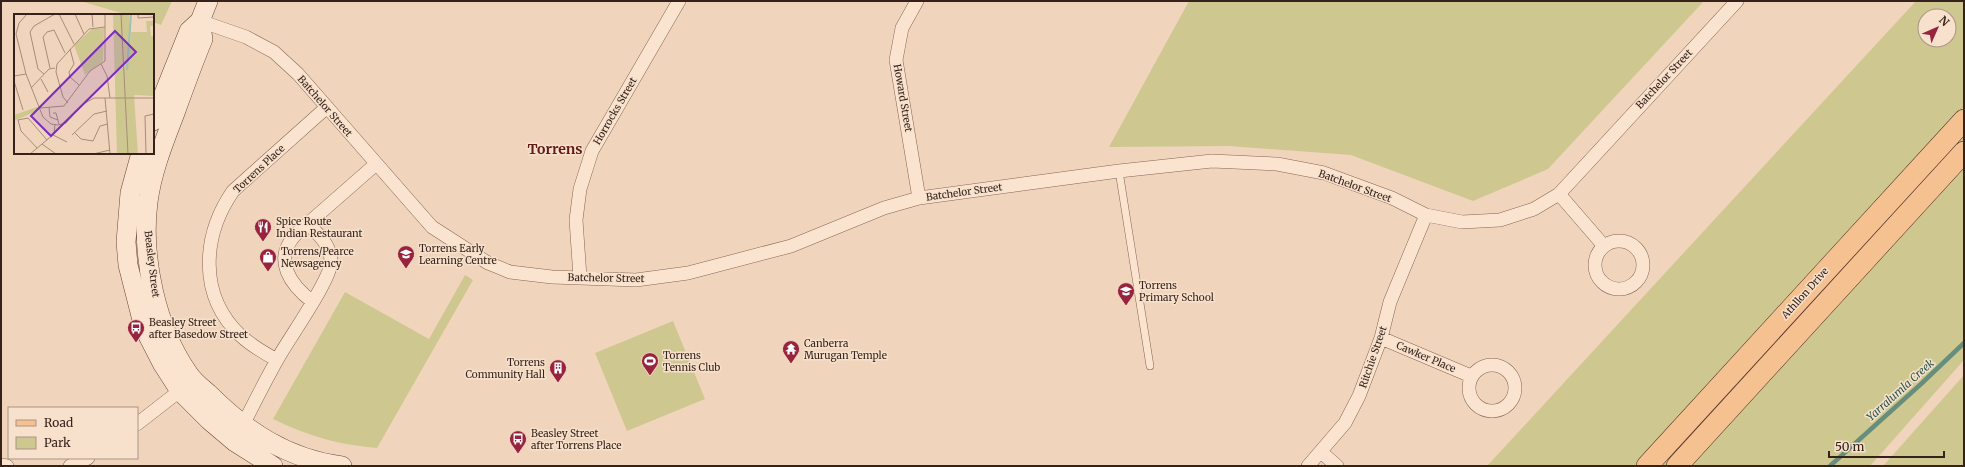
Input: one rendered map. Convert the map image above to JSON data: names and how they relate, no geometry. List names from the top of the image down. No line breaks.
{"streets":{"main road":["Beasley Street","Athllon Drive"],"street":["Batchelor Street","Howard Street","Horrocks Street","Torrens Place","Ritchie Street","Cawker Place"]},"crossings":[["Batchelor Street","Howard Street"],["Batchelor Street","Horrocks Street"],["Batchelor Street","Torrens Place"],["Batchelor Street","Beasley Street"],["Batchelor Street","Ritchie Street"],["Ritchie Street","Cawker Place"]],"districts":["Torrens"],"water":["Yarralumla Creek"],"places":{"restaurant":["Spice Route Indian Restaurant"],"school or university":["Torrens Early Learning Centre","Torrens Primary School"],"shop":["Torrens/Pearce Newsagency"],"bus stop":["Beasley Street after Basedow Street","Beasley Street after Torrens Place"],"temple":["Canberra Murugan Temple"],"sports":["Torrens Tennis Club"],"building":["Torrens Community Hall"]},"legend":["Road","Park"],"scale_bar":"50 m","north":"top right"}
